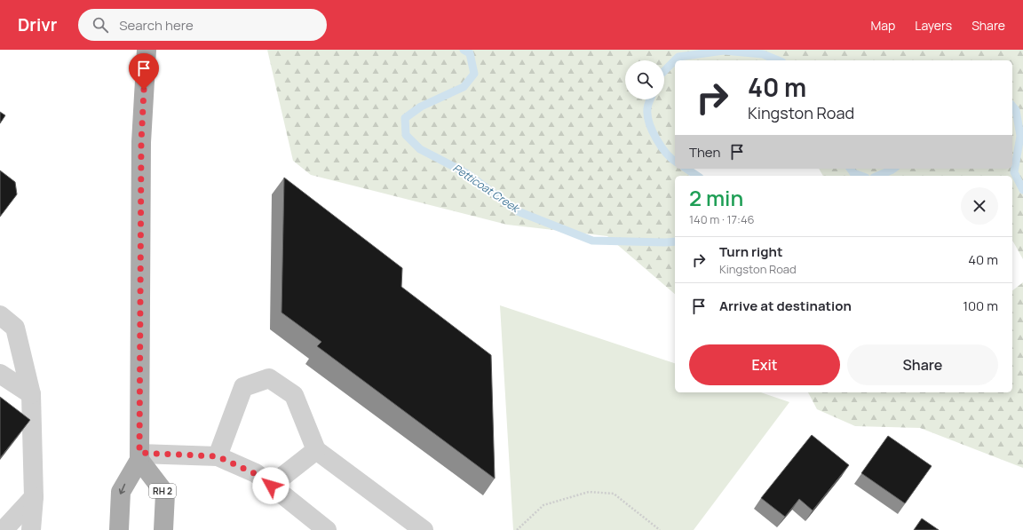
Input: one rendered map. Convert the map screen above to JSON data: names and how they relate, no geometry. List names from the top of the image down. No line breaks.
{"streets":{"main road":["RH 2"]},"water":["Petticoat Creek"],"page":{"header":"Drivr","search":"Search here","nav":["Map","Layers","Share"],"turn":["40 m","Kingston Road"],"then":"Then","heading":["2 min","140 m · 17:46"],"list":[{"name":"Turn right","note":"Kingston Road","value":"40 m"},{"name":"Arrive at destination","value":"100 m"}],"buttons":["Exit","Share"]}}
